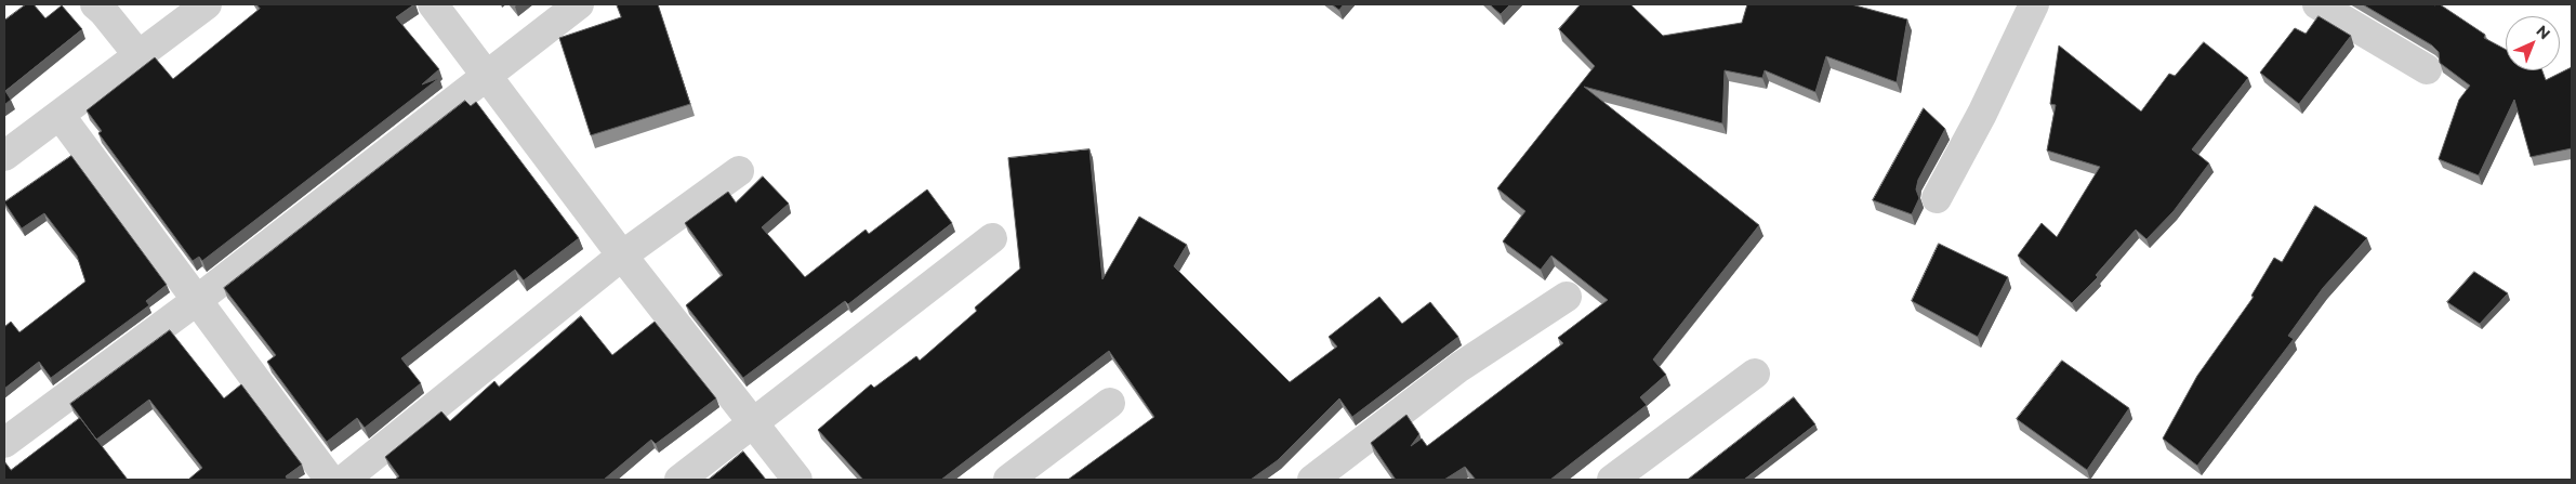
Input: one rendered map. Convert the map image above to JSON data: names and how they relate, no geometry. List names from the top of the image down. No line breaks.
{"north":"top right"}
